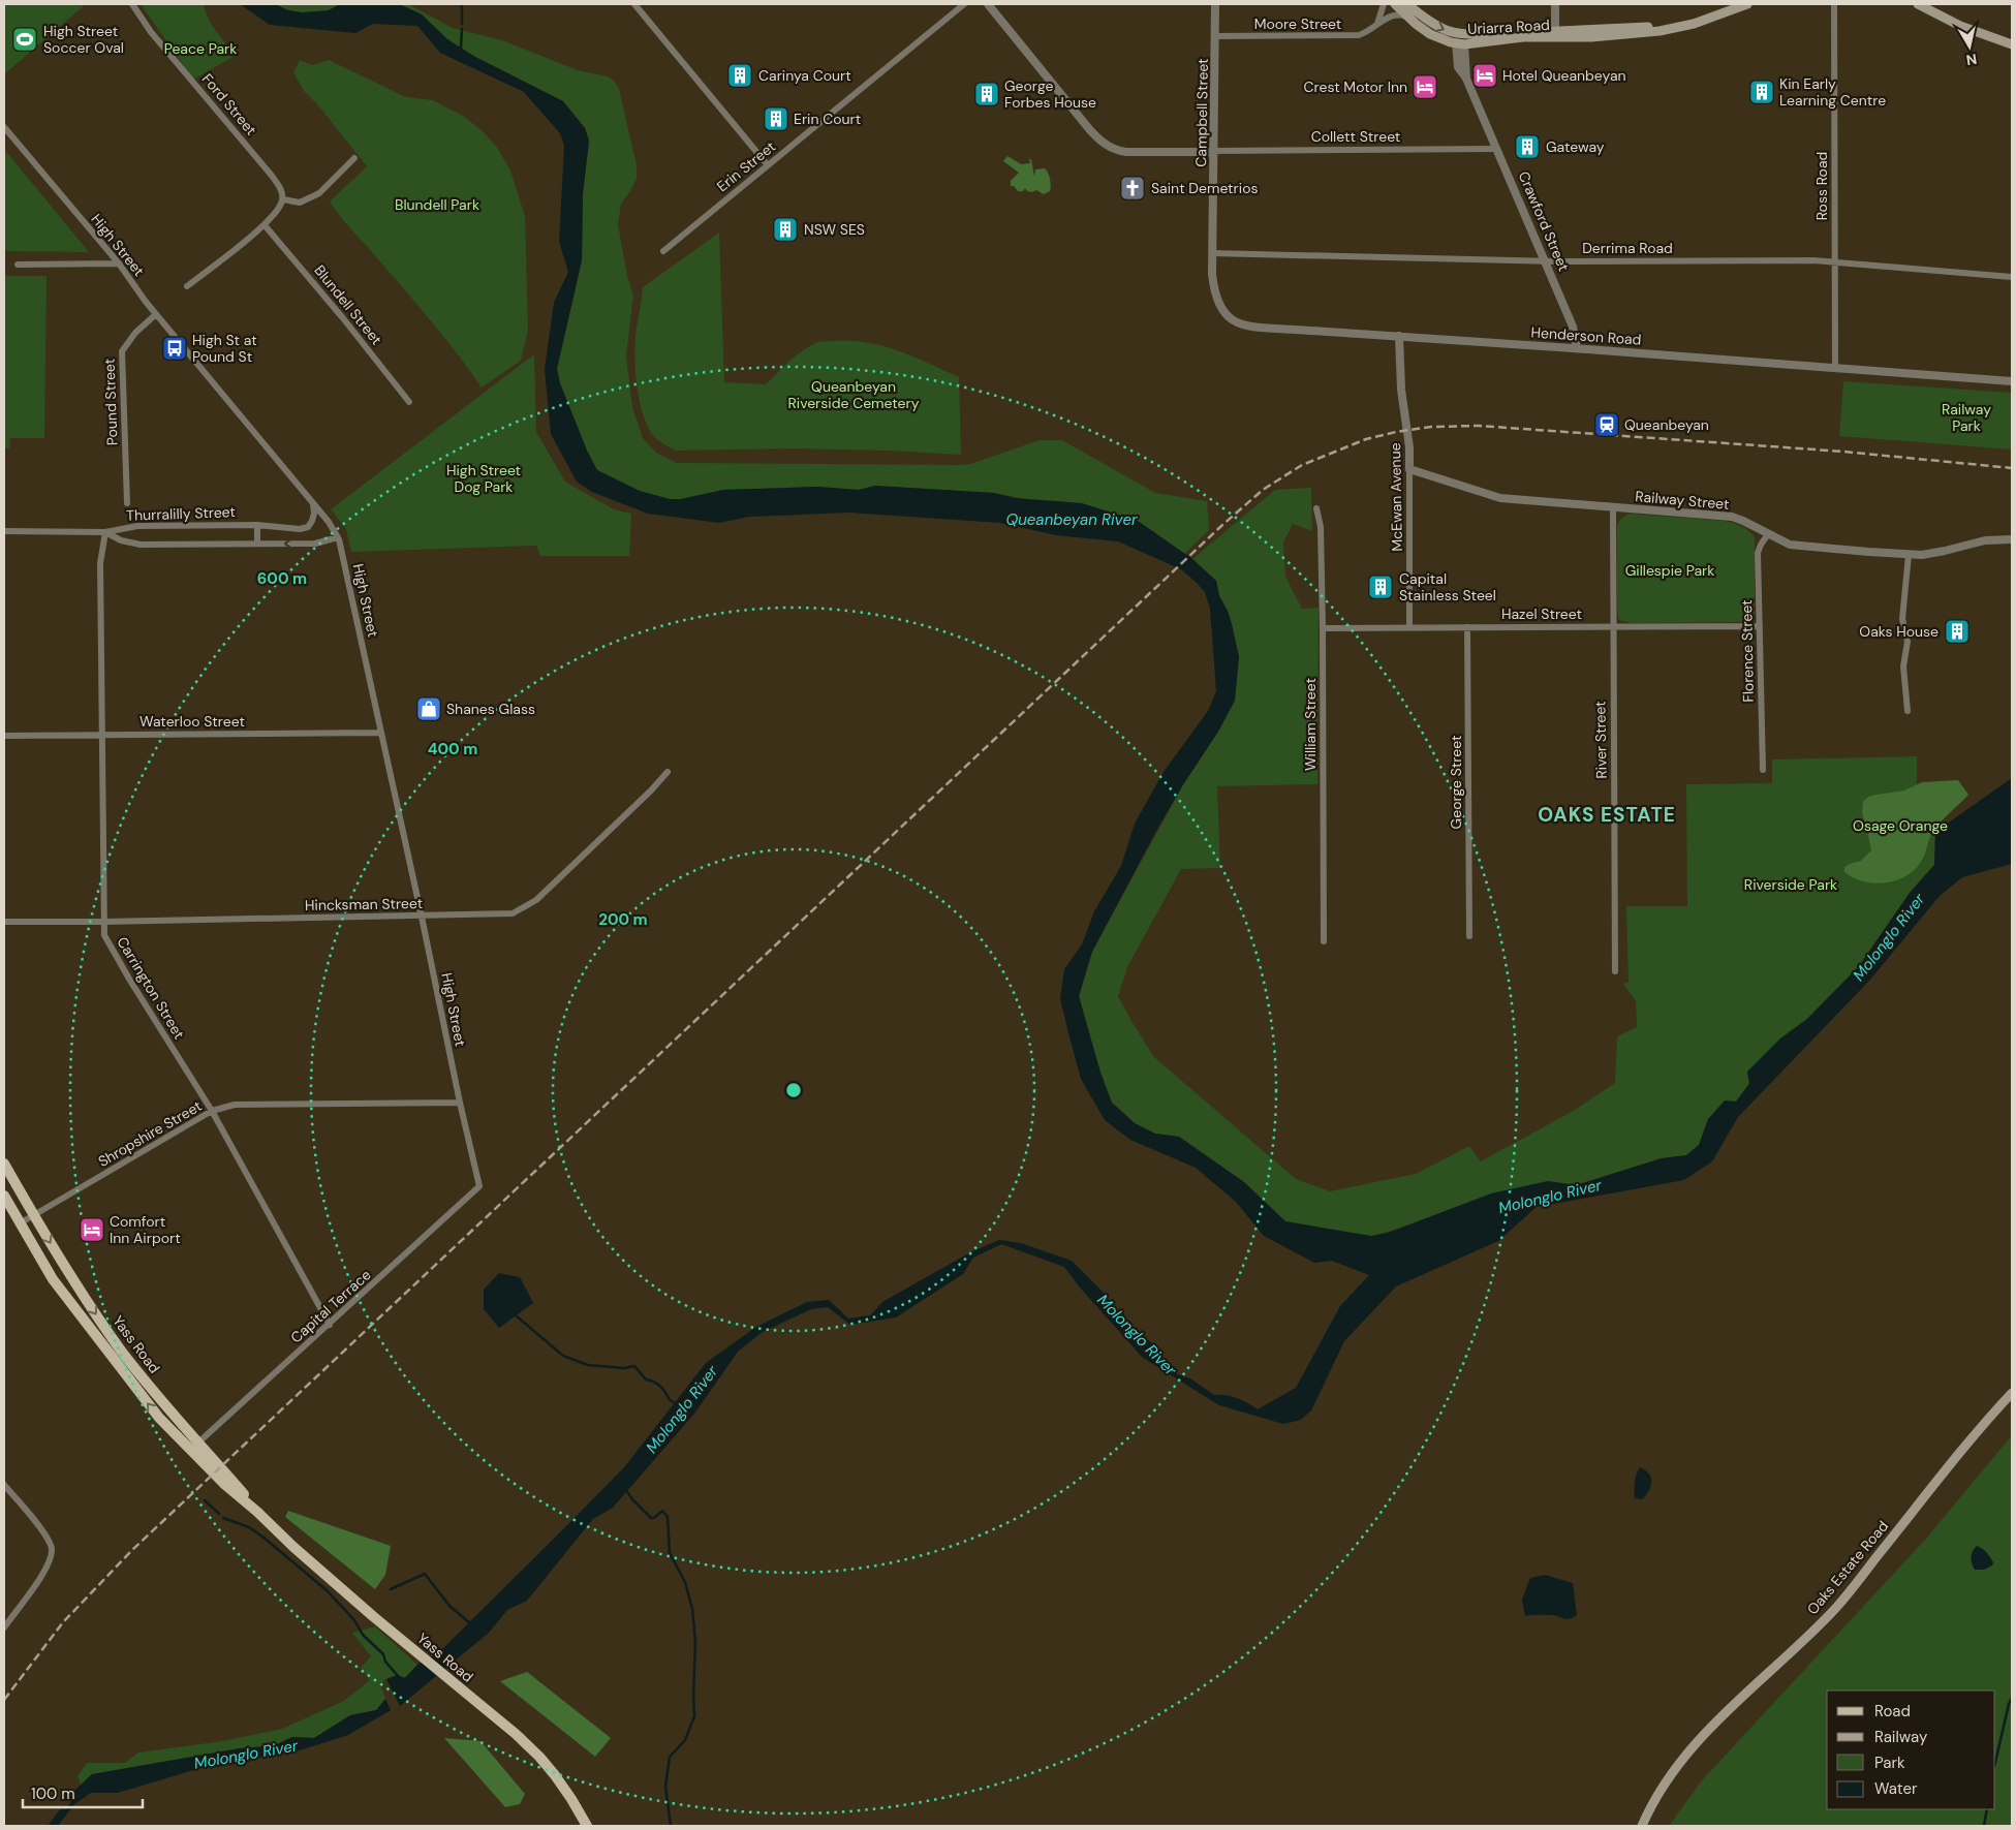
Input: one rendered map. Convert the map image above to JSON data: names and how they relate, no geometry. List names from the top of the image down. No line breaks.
{"streets":{"main road":["Uriarra Road","Yass Road","Oaks Estate Road"],"street":["Moore Street","Ford Street","Campbell Street","Collett Street","Erin Street","Ross Road","Crawford Street","High Street","Derrima Road","Blundell Street","Henderson Road","Pound Street","McEwan Avenue","Railway Street","Thurralilly Street","Hazel Street","Florence Street","Waterloo Street","William Street","River Street","George Street","Hincksman Street","Carrington Street","Shropshire Street","Capital Terrace"]},"crossings":[["Moore Street","Campbell Street"],["Uriarra Road","Crawford Street"],["Campbell Street","Collett Street"],["Campbell Street","Derrima Road"],["Campbell Street","Henderson Road"],["Collett Street","Crawford Street"],["Ross Road","Derrima Road"],["Ross Road","Henderson Road"],["Crawford Street","Derrima Road"],["Crawford Street","Henderson Road"],["High Street","Pound Street"],["High Street","Thurralilly Street"],["High Street","Waterloo Street"],["High Street","Hincksman Street"],["High Street","Shropshire Street"],["High Street","Capital Terrace"],["Derrima Road","Henderson Road"],["Henderson Road","McEwan Avenue"],["McEwan Avenue","Railway Street"],["McEwan Avenue","Hazel Street"],["Railway Street","Florence Street"],["Railway Street","River Street"],["Thurralilly Street","Carrington Street"],["Hazel Street","Florence Street"],["Hazel Street","William Street"],["Hazel Street","River Street"],["Hazel Street","George Street"],["Waterloo Street","Carrington Street"],["Hincksman Street","Carrington Street"],["Carrington Street","Shropshire Street"],["Carrington Street","Capital Terrace"],["Shropshire Street","Yass Road"],["Capital Terrace","Yass Road"]],"districts":["OAKS ESTATE"],"water":["Queanbeyan River","Molonglo River"],"parks":["Peace Park","Blundell Park","Queanbeyan Riverside Cemetery","Railway Park","High Street Dog Park","Gillespie Park","Osage Orange","Riverside Park"],"places":{"sports":["High Street Soccer Oval"],"building":["Carinya Court","Kin Early Learning Centre","George Forbes House","Erin Court","Gateway","NSW SES","Capital Stainless Steel","Oaks House"],"hotel":["Hotel Queanbeyan","Crest Motor Inn","Comfort Inn Airport"],"church":["Saint Demetrios"],"bus stop":["High St at Pound St"],"station":["Queanbeyan"],"shop":["Shanes Glass"]},"legend":["Road","Railway","Park","Water"],"scale_bar":"100 m","north":"bottom","rings":["600 m","400 m","200 m"]}
